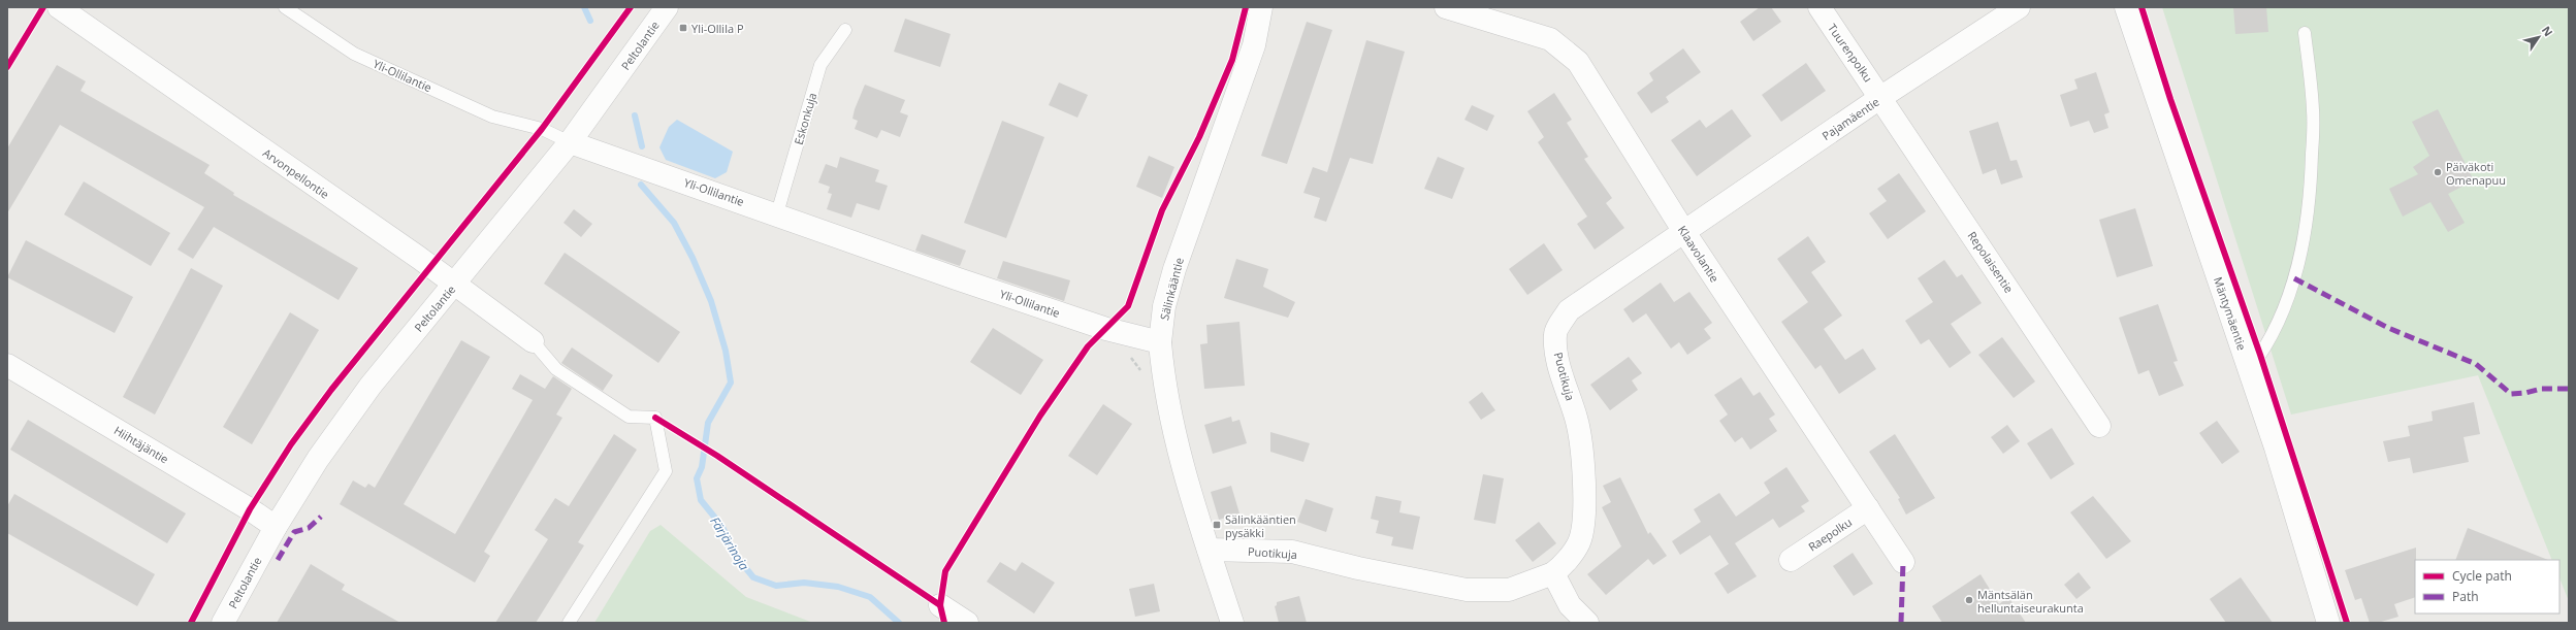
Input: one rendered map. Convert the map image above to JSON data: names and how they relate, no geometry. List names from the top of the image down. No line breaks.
{"streets":{"street":["Peltolantie","Tuurenpolku","Yli-Ollilantie","Pajamäentie","Arvonpellontie","Klaavolantie","Repolaisentie","Sälinkääntie","Mäntymäentie","Puotikuja","Hiihtäjäntie","Raepolku"],"lane":["Eskonkuja"]},"crossings":[["Peltolantie","Yli-Ollilantie"],["Peltolantie","Arvonpellontie"],["Peltolantie","Hiihtäjäntie"],["Tuurenpolku","Pajamäentie"],["Tuurenpolku","Repolaisentie"],["Yli-Ollilantie","Eskonkuja"],["Yli-Ollilantie","Sälinkääntie"],["Pajamäentie","Klaavolantie"],["Pajamäentie","Repolaisentie"],["Pajamäentie","Puotikuja"],["Klaavolantie","Puotikuja"],["Klaavolantie","Raepolku"],["Sälinkääntie","Puotikuja"]],"water":["Färjärinoja"],"places":{"transit":["Yli-Ollila P","Sälinkääntien pysäkki"],"other":["Päiväkoti Omenapuu","Mäntsälän helluntaiseurakunta"]},"legend":["Cycle path","Path"],"north":"top right"}
